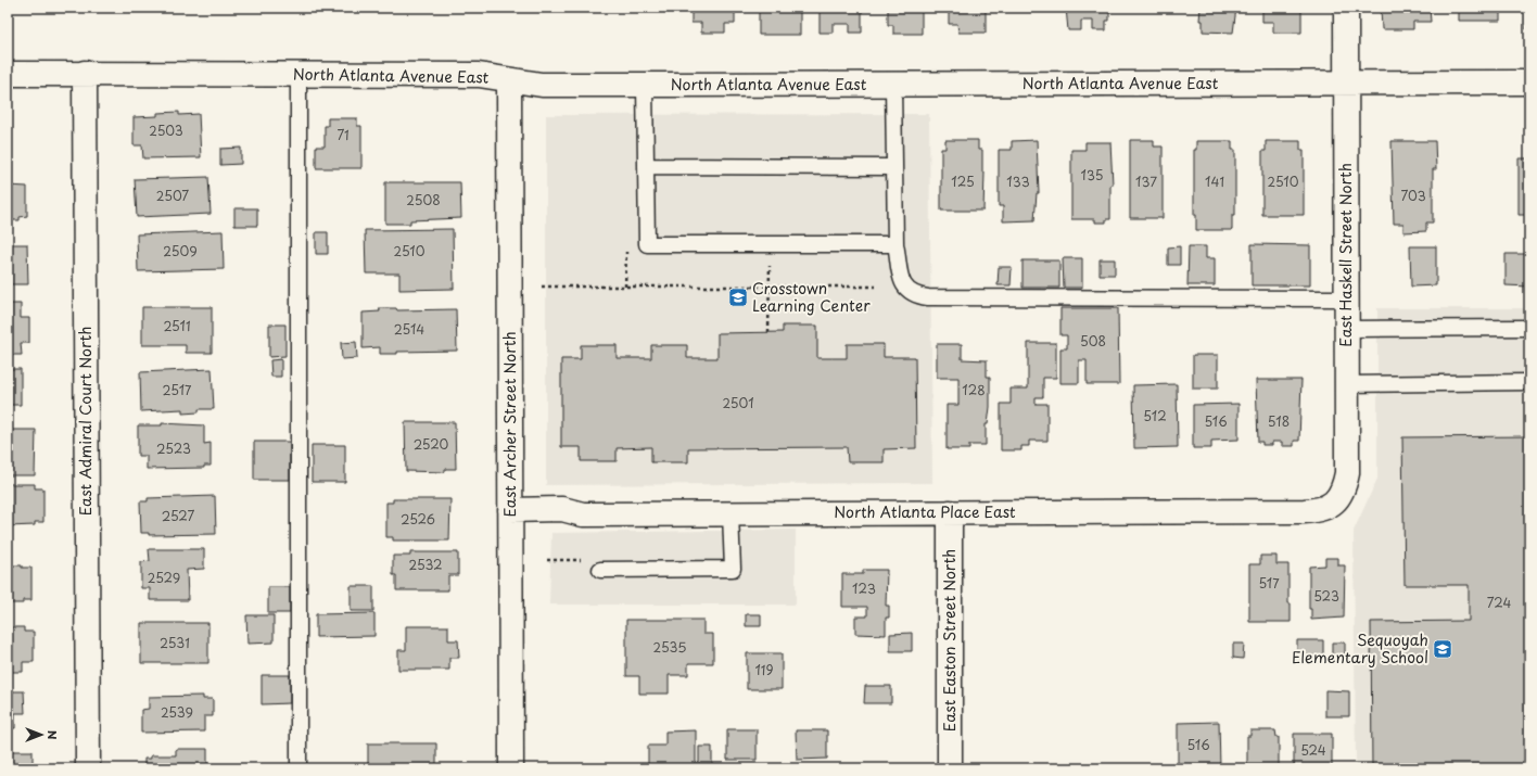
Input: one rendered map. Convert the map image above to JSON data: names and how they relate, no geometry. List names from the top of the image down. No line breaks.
{"streets":{"street":["North Atlanta Avenue East","East Haskell Street North","East Admiral Court North","East Archer Street North","North Atlanta Place East","East Easton Street North"]},"crossings":[["North Atlanta Avenue East","East Haskell Street North"],["North Atlanta Avenue East","East Admiral Court North"],["North Atlanta Avenue East","East Archer Street North"],["East Haskell Street North","North Atlanta Place East"],["East Archer Street North","North Atlanta Place East"],["North Atlanta Place East","East Easton Street North"]],"places":{"school or university":["Crosstown Learning Center","Sequoyah Elementary School"]},"house_numbers":["2503","71","135","125","133","137","141","2510","2507","703","2508","2509","2510","2511","2514","508","2517","128","2501","512","516","518","2520","2523","2527","2526","2532","2529","517","123","523","724","2531","2535","119","2539","516","524"],"north":"right"}
